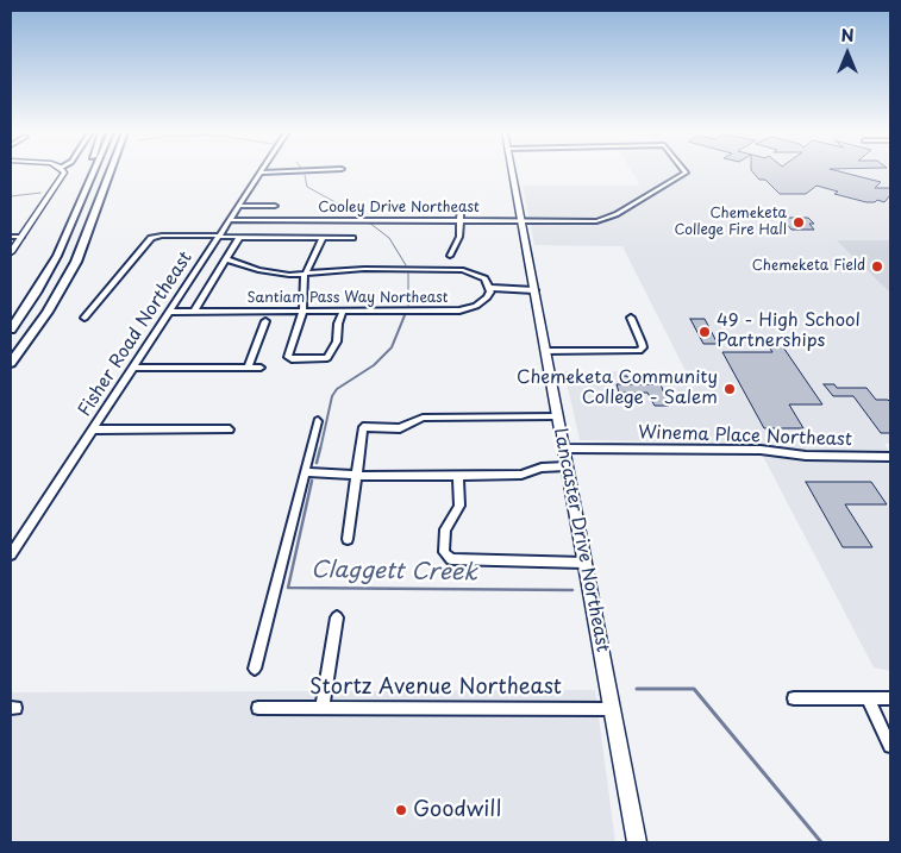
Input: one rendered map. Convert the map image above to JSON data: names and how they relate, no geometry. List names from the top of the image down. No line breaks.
{"streets":{"main road":["Lancaster Drive Northeast"],"street":["Cooley Drive Northeast","Santiam Pass Way Northeast","Fisher Road Northeast","Winema Place Northeast","Stortz Avenue Northeast"]},"crossings":[["Cooley Drive Northeast","Fisher Road Northeast"],["Cooley Drive Northeast","Lancaster Drive Northeast"],["Santiam Pass Way Northeast","Fisher Road Northeast"],["Santiam Pass Way Northeast","Lancaster Drive Northeast"],["Winema Place Northeast","Lancaster Drive Northeast"],["Lancaster Drive Northeast","Stortz Avenue Northeast"]],"water":["Claggett Creek"],"places":["Chemeketa College Fire Hall","Chemeketa Field","49 - High School Partnerships","Chemeketa Community College - Salem","Goodwill"],"north":"top"}
